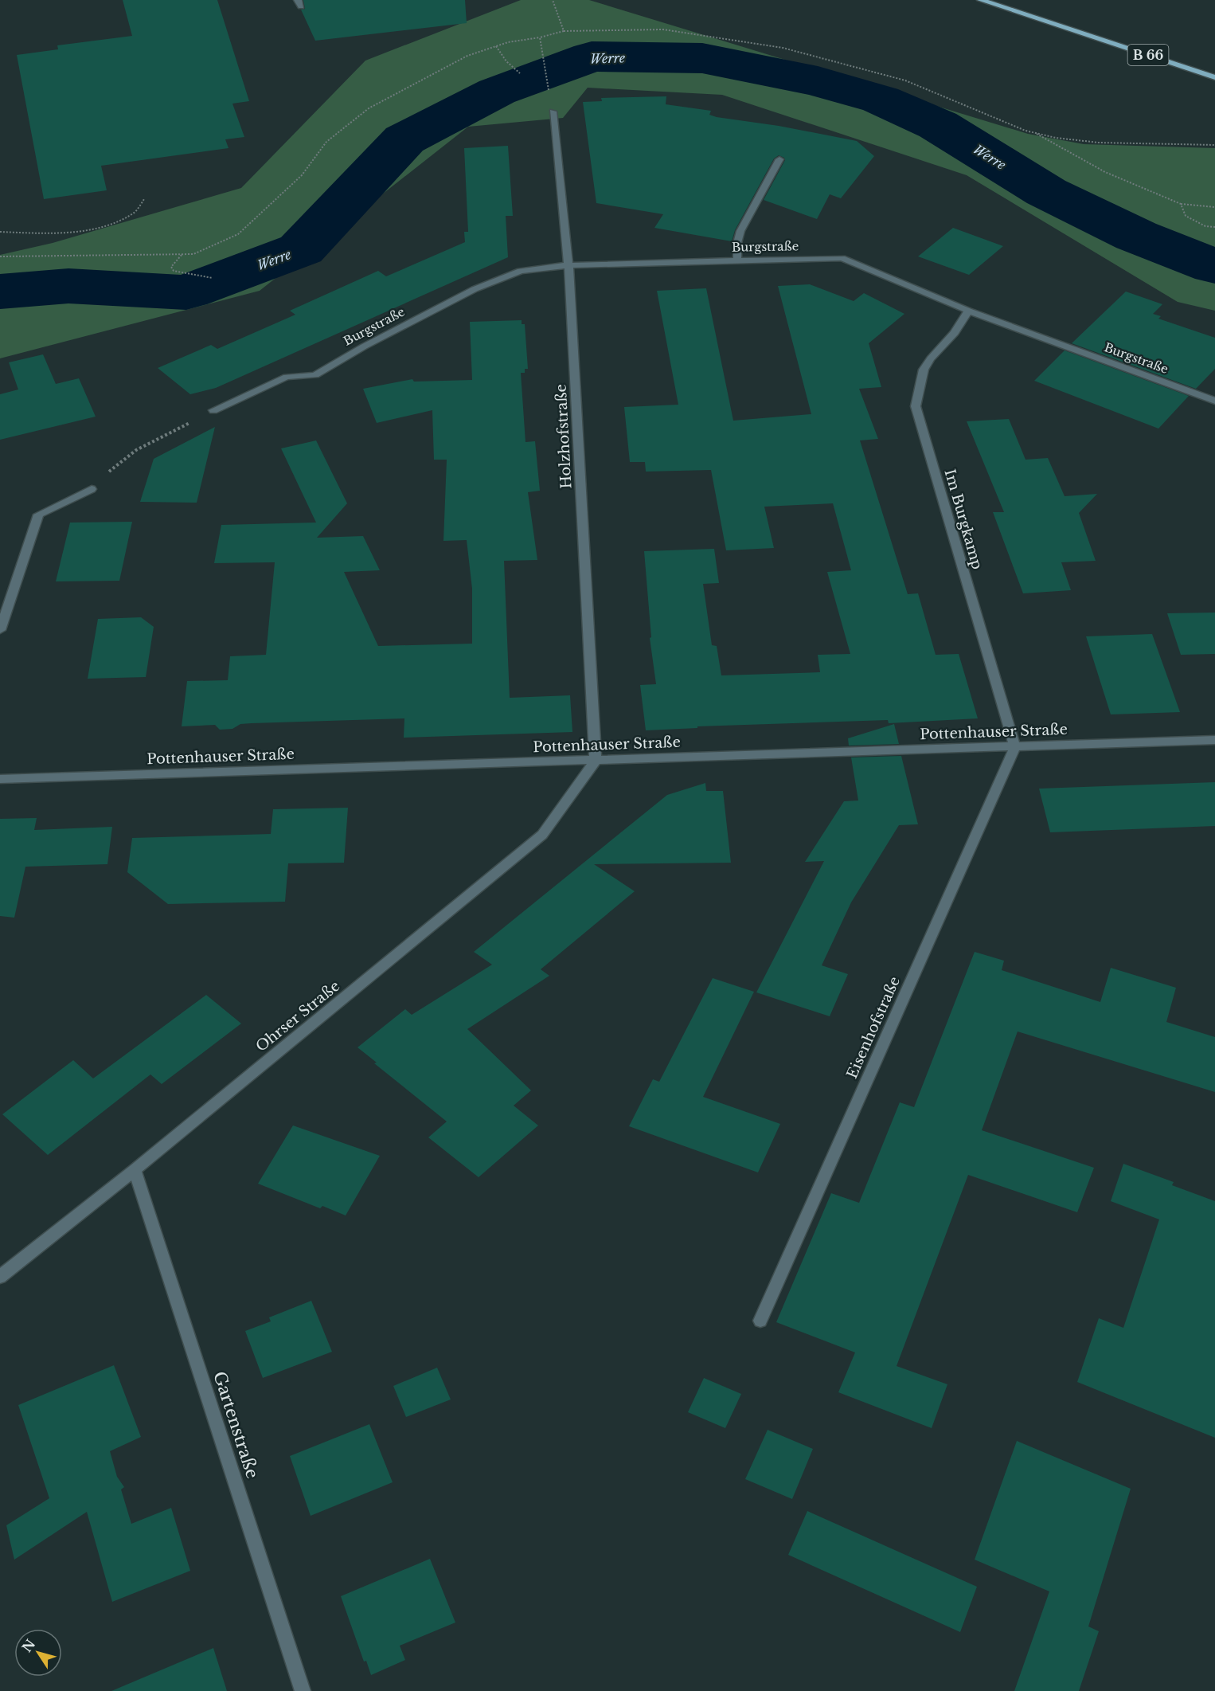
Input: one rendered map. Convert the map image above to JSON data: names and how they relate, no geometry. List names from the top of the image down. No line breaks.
{"streets":{"main road":["B 66"],"street":["Burgstraße","Holzhofstraße","Im Burgkamp","Pottenhauser Straße","Ohrser Straße","Eisenhofstraße","Gartenstraße"]},"crossings":[["Burgstraße","Holzhofstraße"],["Burgstraße","Im Burgkamp"],["Holzhofstraße","Pottenhauser Straße"],["Holzhofstraße","Ohrser Straße"],["Im Burgkamp","Pottenhauser Straße"],["Im Burgkamp","Eisenhofstraße"],["Pottenhauser Straße","Ohrser Straße"],["Pottenhauser Straße","Eisenhofstraße"],["Ohrser Straße","Gartenstraße"]],"water":["Werre"],"north":"top left"}
